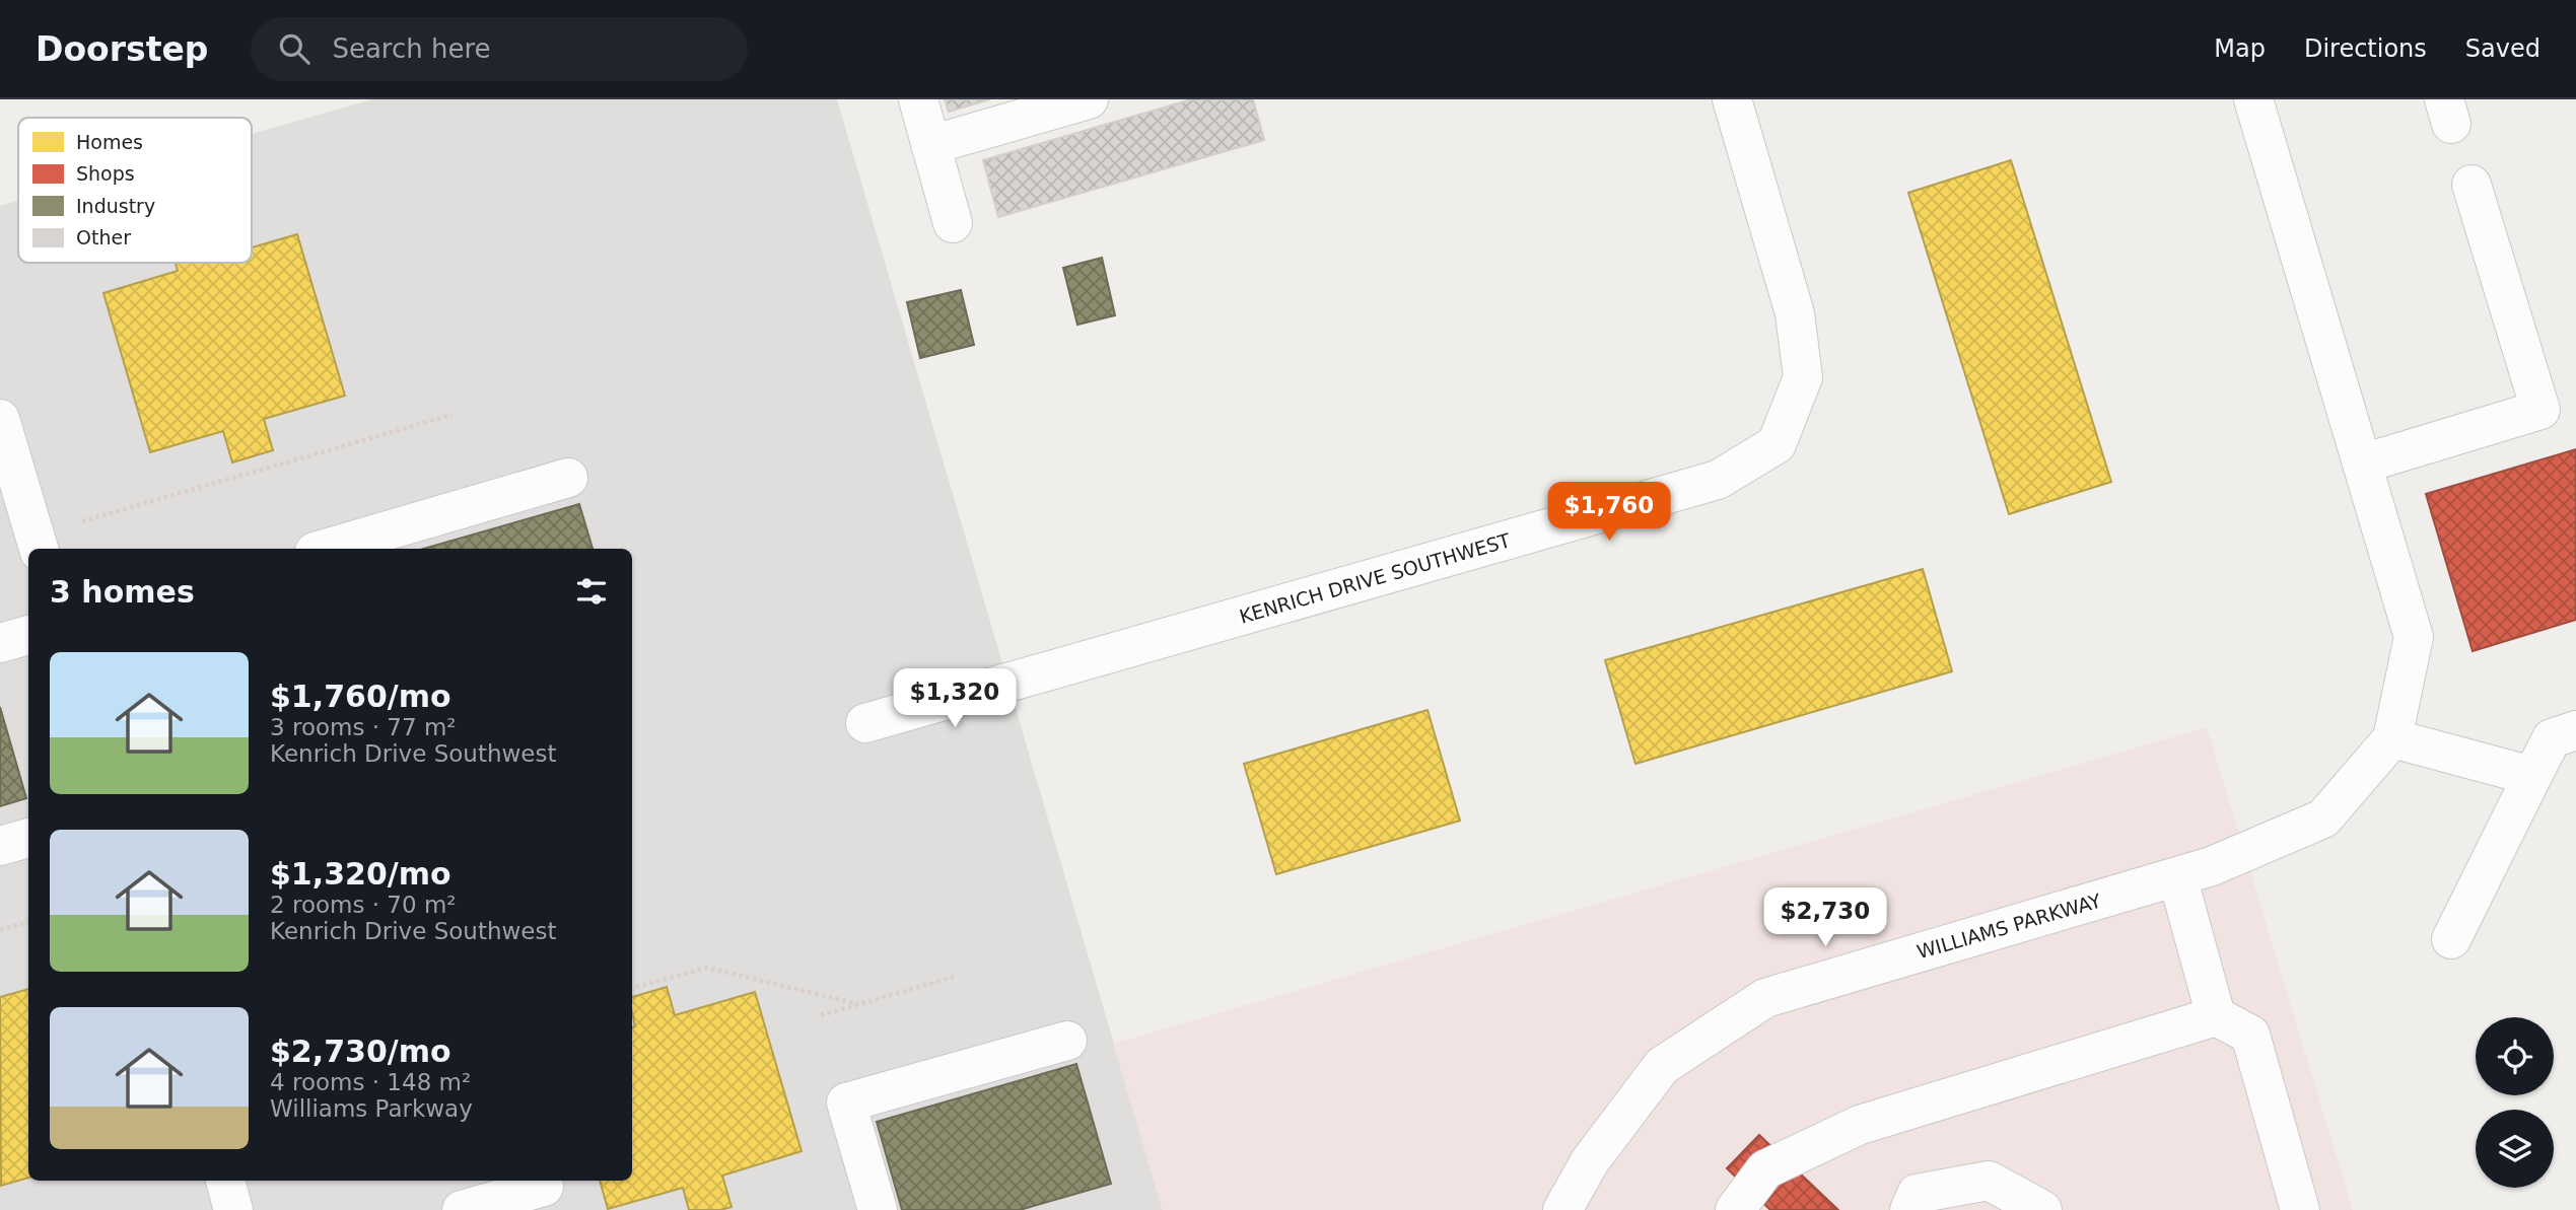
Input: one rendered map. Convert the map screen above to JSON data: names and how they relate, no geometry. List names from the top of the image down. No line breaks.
{"streets":{"street":["KENRICH DRIVE SOUTHWEST","WILLIAMS PARKWAY"]},"legend":["Homes","Shops","Industry","Other"],"page":{"header":"Doorstep","search":"Search here","nav":["Map","Directions","Saved"],"price":["$1,760","$1,320","$2,730"],"heading":"3 homes","list":[{"name":"$1,760/mo","note":"3 rooms · 77 m² · Kenrich Drive Southwest"},{"name":"$1,320/mo","note":"2 rooms · 70 m² · Kenrich Drive Southwest"},{"name":"$2,730/mo","note":"4 rooms · 148 m² · Williams Parkway"}]}}
